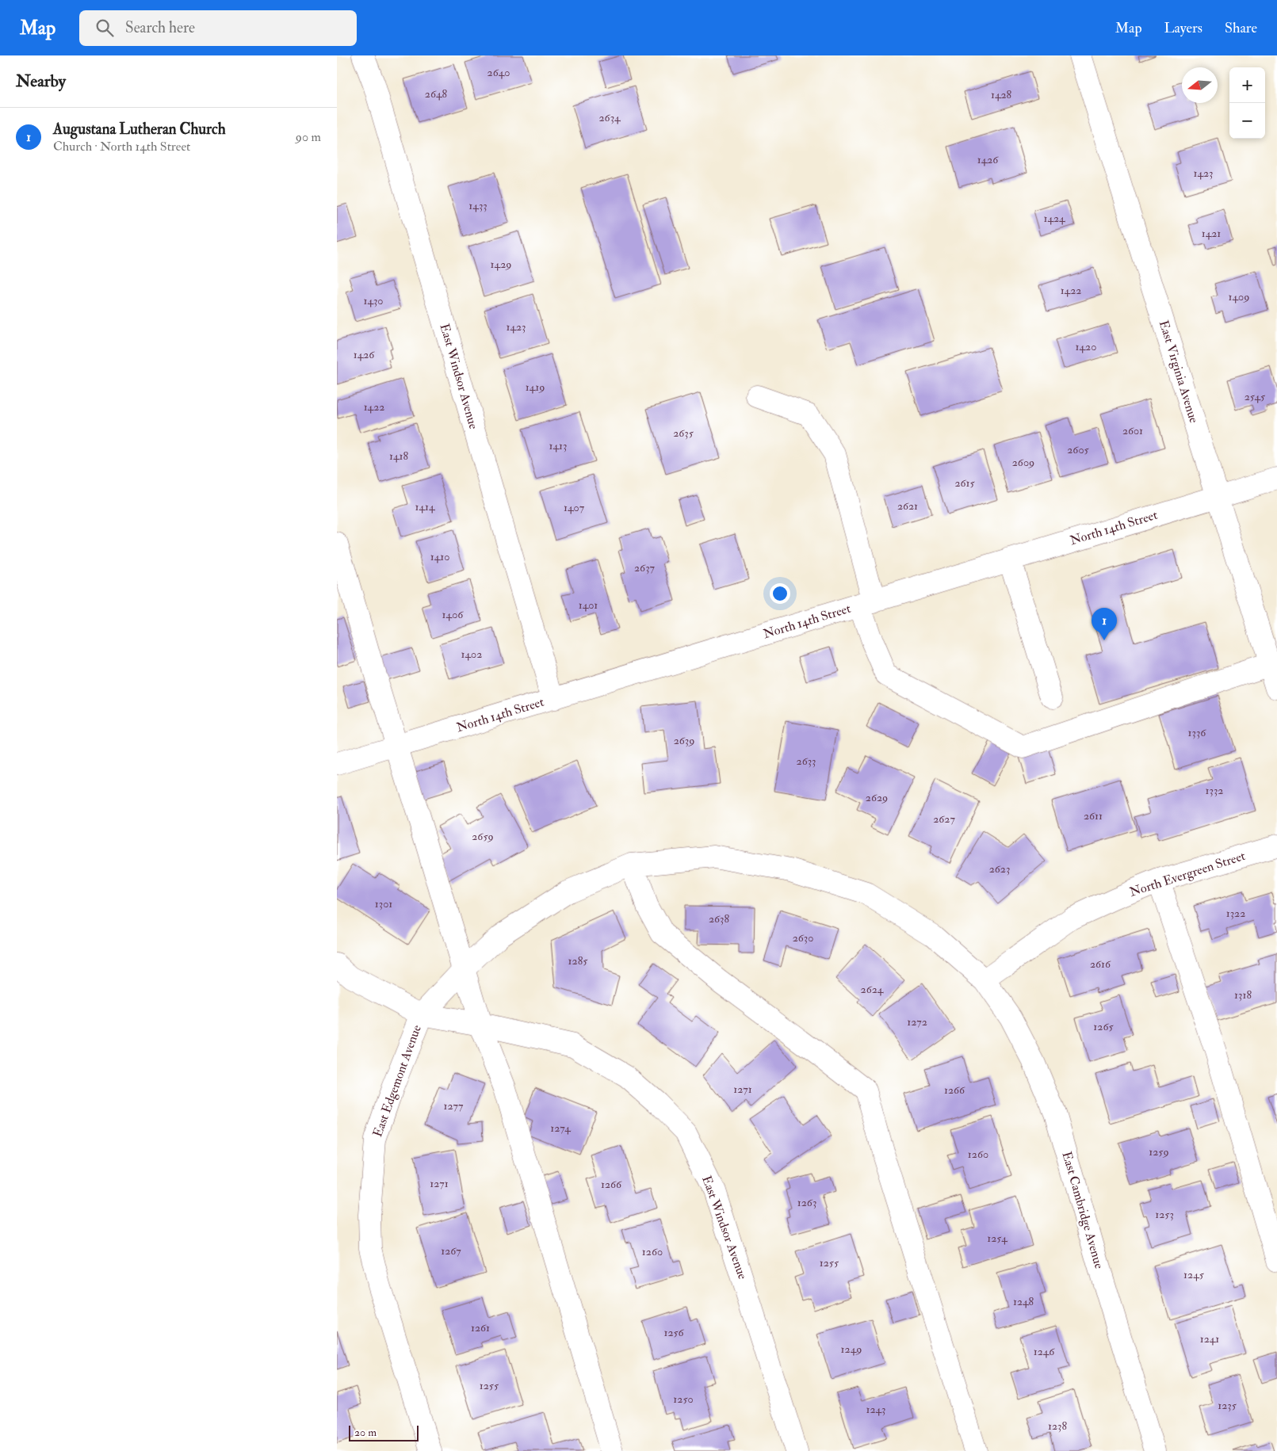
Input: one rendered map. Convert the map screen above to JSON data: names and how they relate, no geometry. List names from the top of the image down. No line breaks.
{"streets":{"street":["East Virginia Avenue","East Windsor Avenue","North 14th Street","North Evergreen Street","East Edgemont Avenue","East Cambridge Avenue"]},"crossings":[["East Virginia Avenue","North 14th Street"],["East Windsor Avenue","North 14th Street"],["East Windsor Avenue","East Edgemont Avenue"],["North Evergreen Street","East Cambridge Avenue"]],"house_numbers":["2640","2648","1428","2634","1426","1423","1433","1424","1421","1429","1422","1409","1430","1423","1420","1426","1419","2545","1422","2601","2635","1413","2605","1418","2609","2615","2621","1414","1407","1410","2637","1401","1406","1402","1336","2639","2633","1332","2629","2611","2627","2659","2623","1301","1322","2638","2630","1285","2616","2624","1318","1272","1265","1271","1266","1277","1274","1259","1260","1271","1266","1263","1253","1254","1267","1260","1255","1245","1248","1261","1256","1241","1249","1246","1255","1250","1235","1243","1238"],"scale_bar":"20 m","north":"left","page":{"header":"Map","search":"Search here","nav":["Map","Layers","Share"],"heading":"Nearby","map_buttons":["+","−"],"list":[{"mark":"1","name":"Augustana Lutheran Church","note":"Church · North 14th Street","value":"90 m"}],"pins":"1","scale":"20 m"}}
